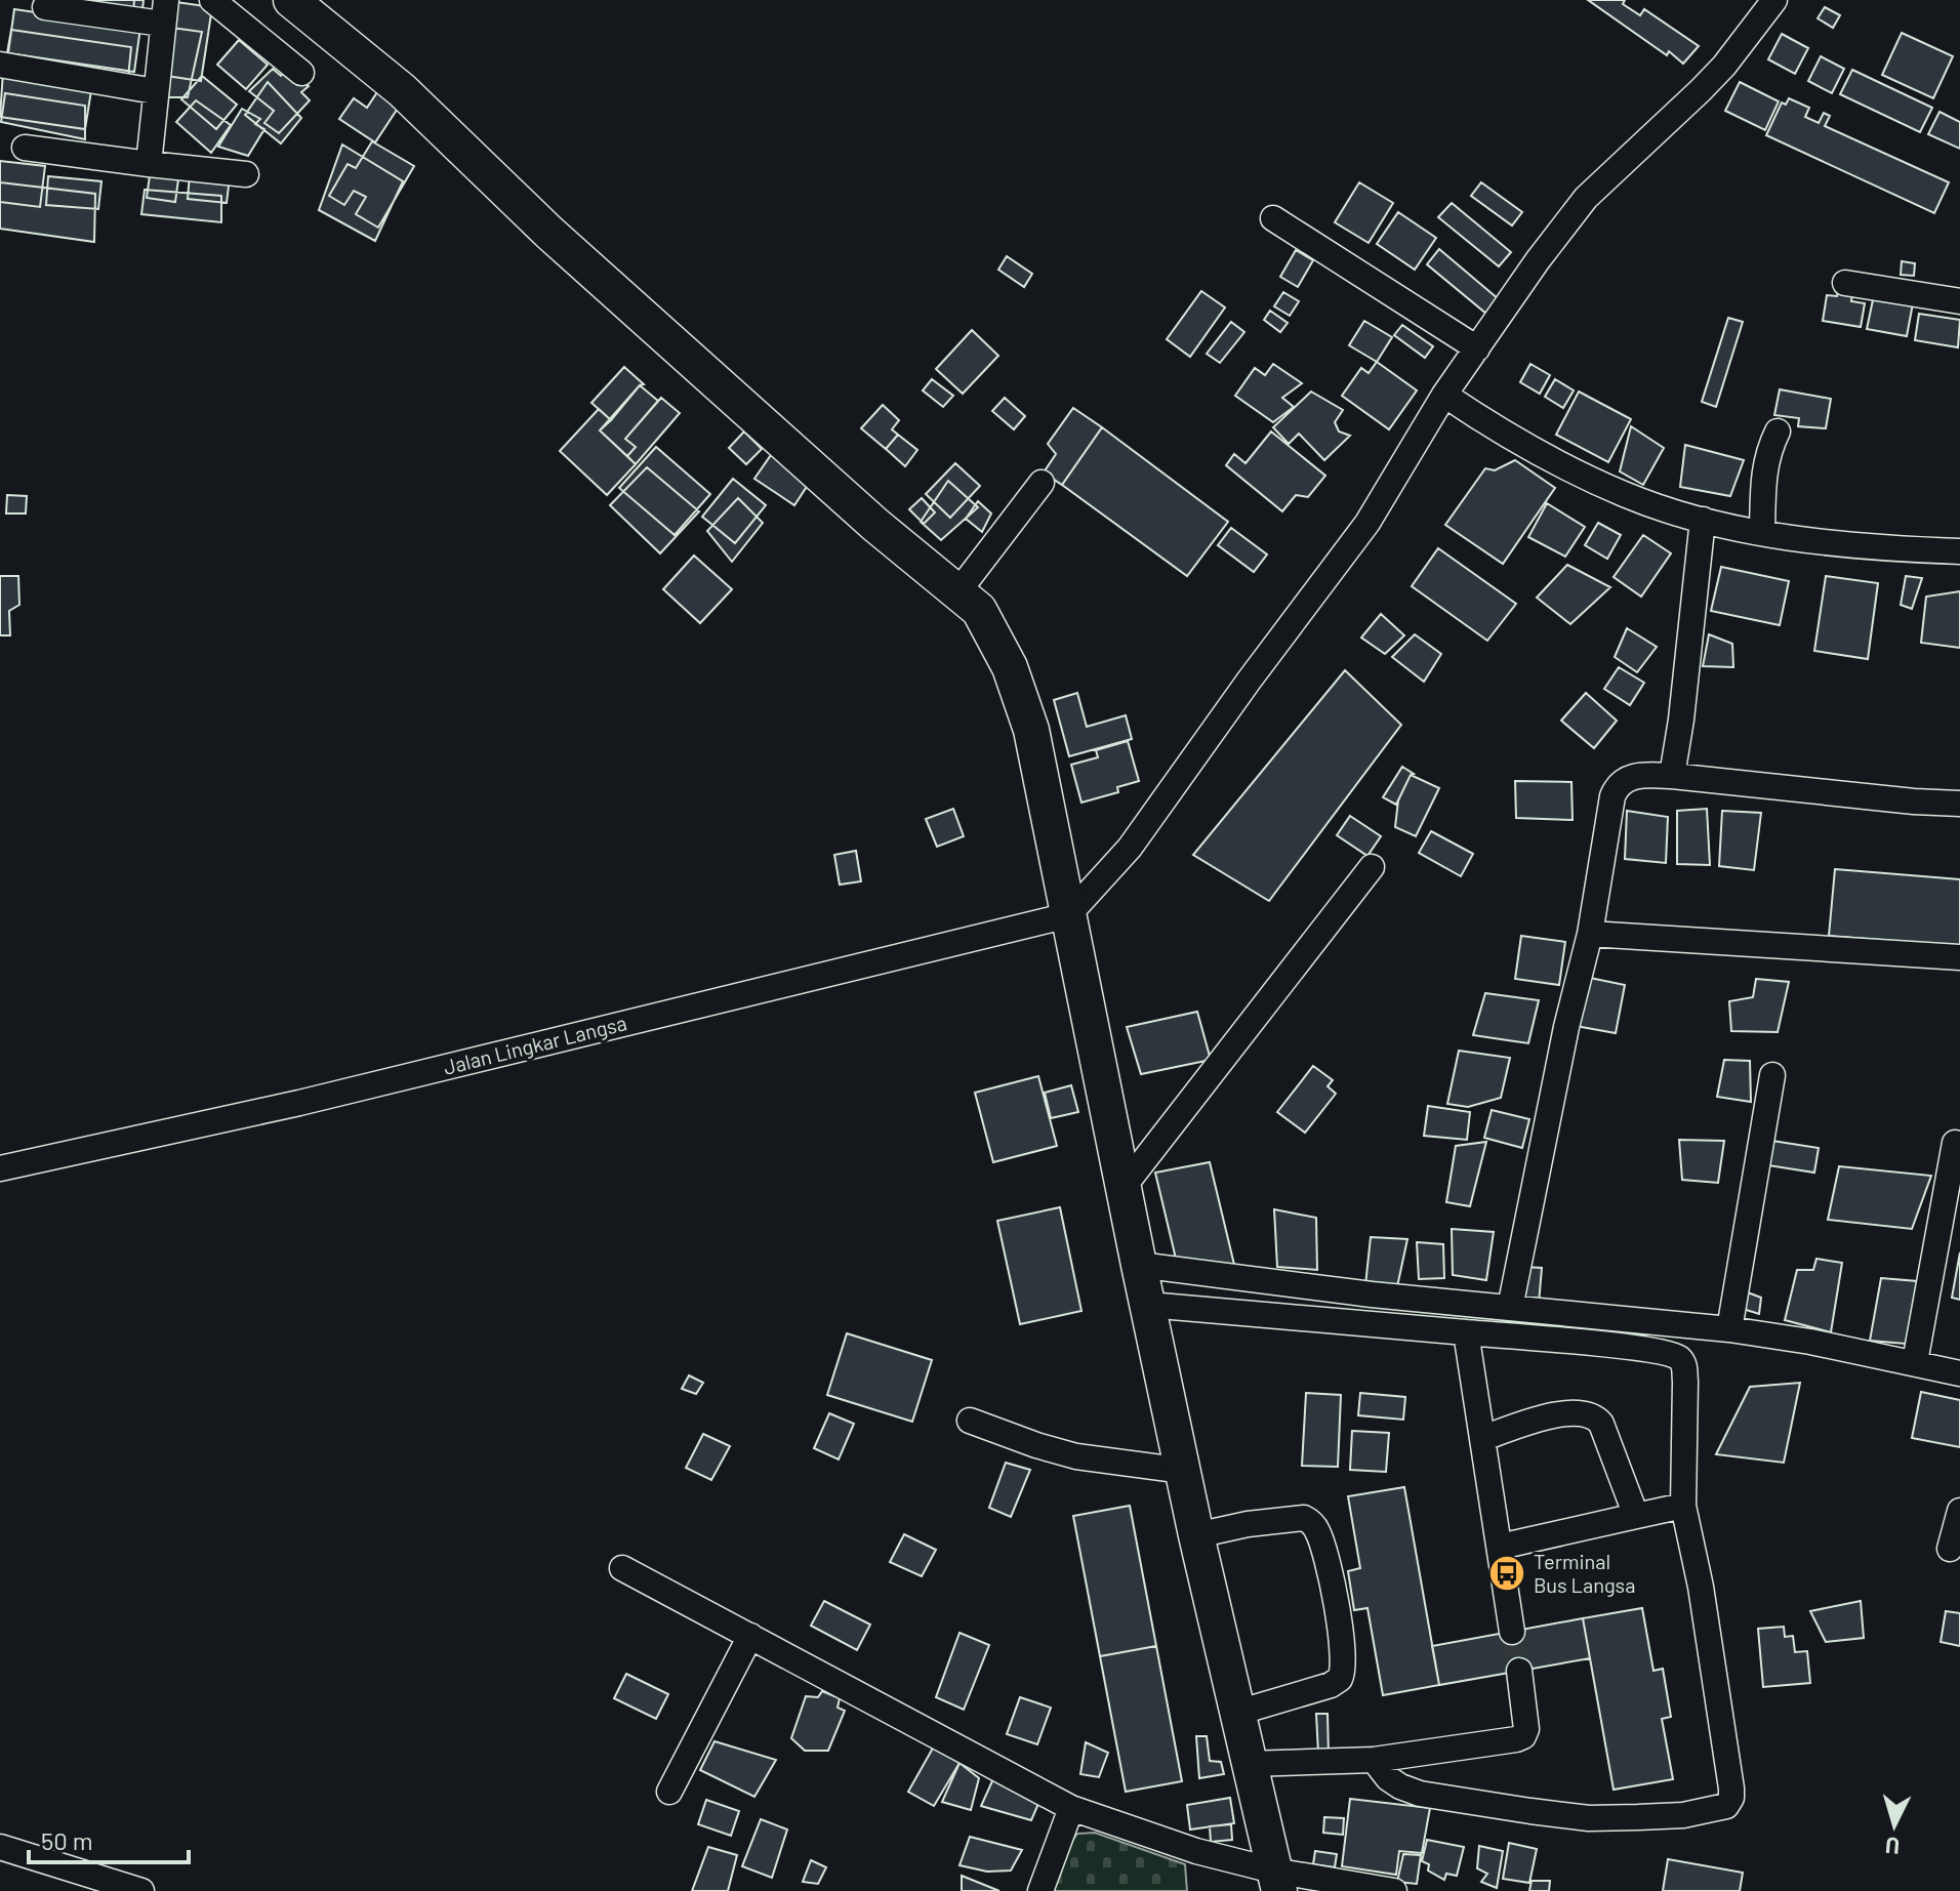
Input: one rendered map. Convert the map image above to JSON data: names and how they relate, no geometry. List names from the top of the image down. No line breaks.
{"streets":{"street":["Jalan Lingkar Langsa"]},"places":{"bus stop":["Terminal Bus Langsa"]},"scale_bar":"50 m","north":"bottom"}
